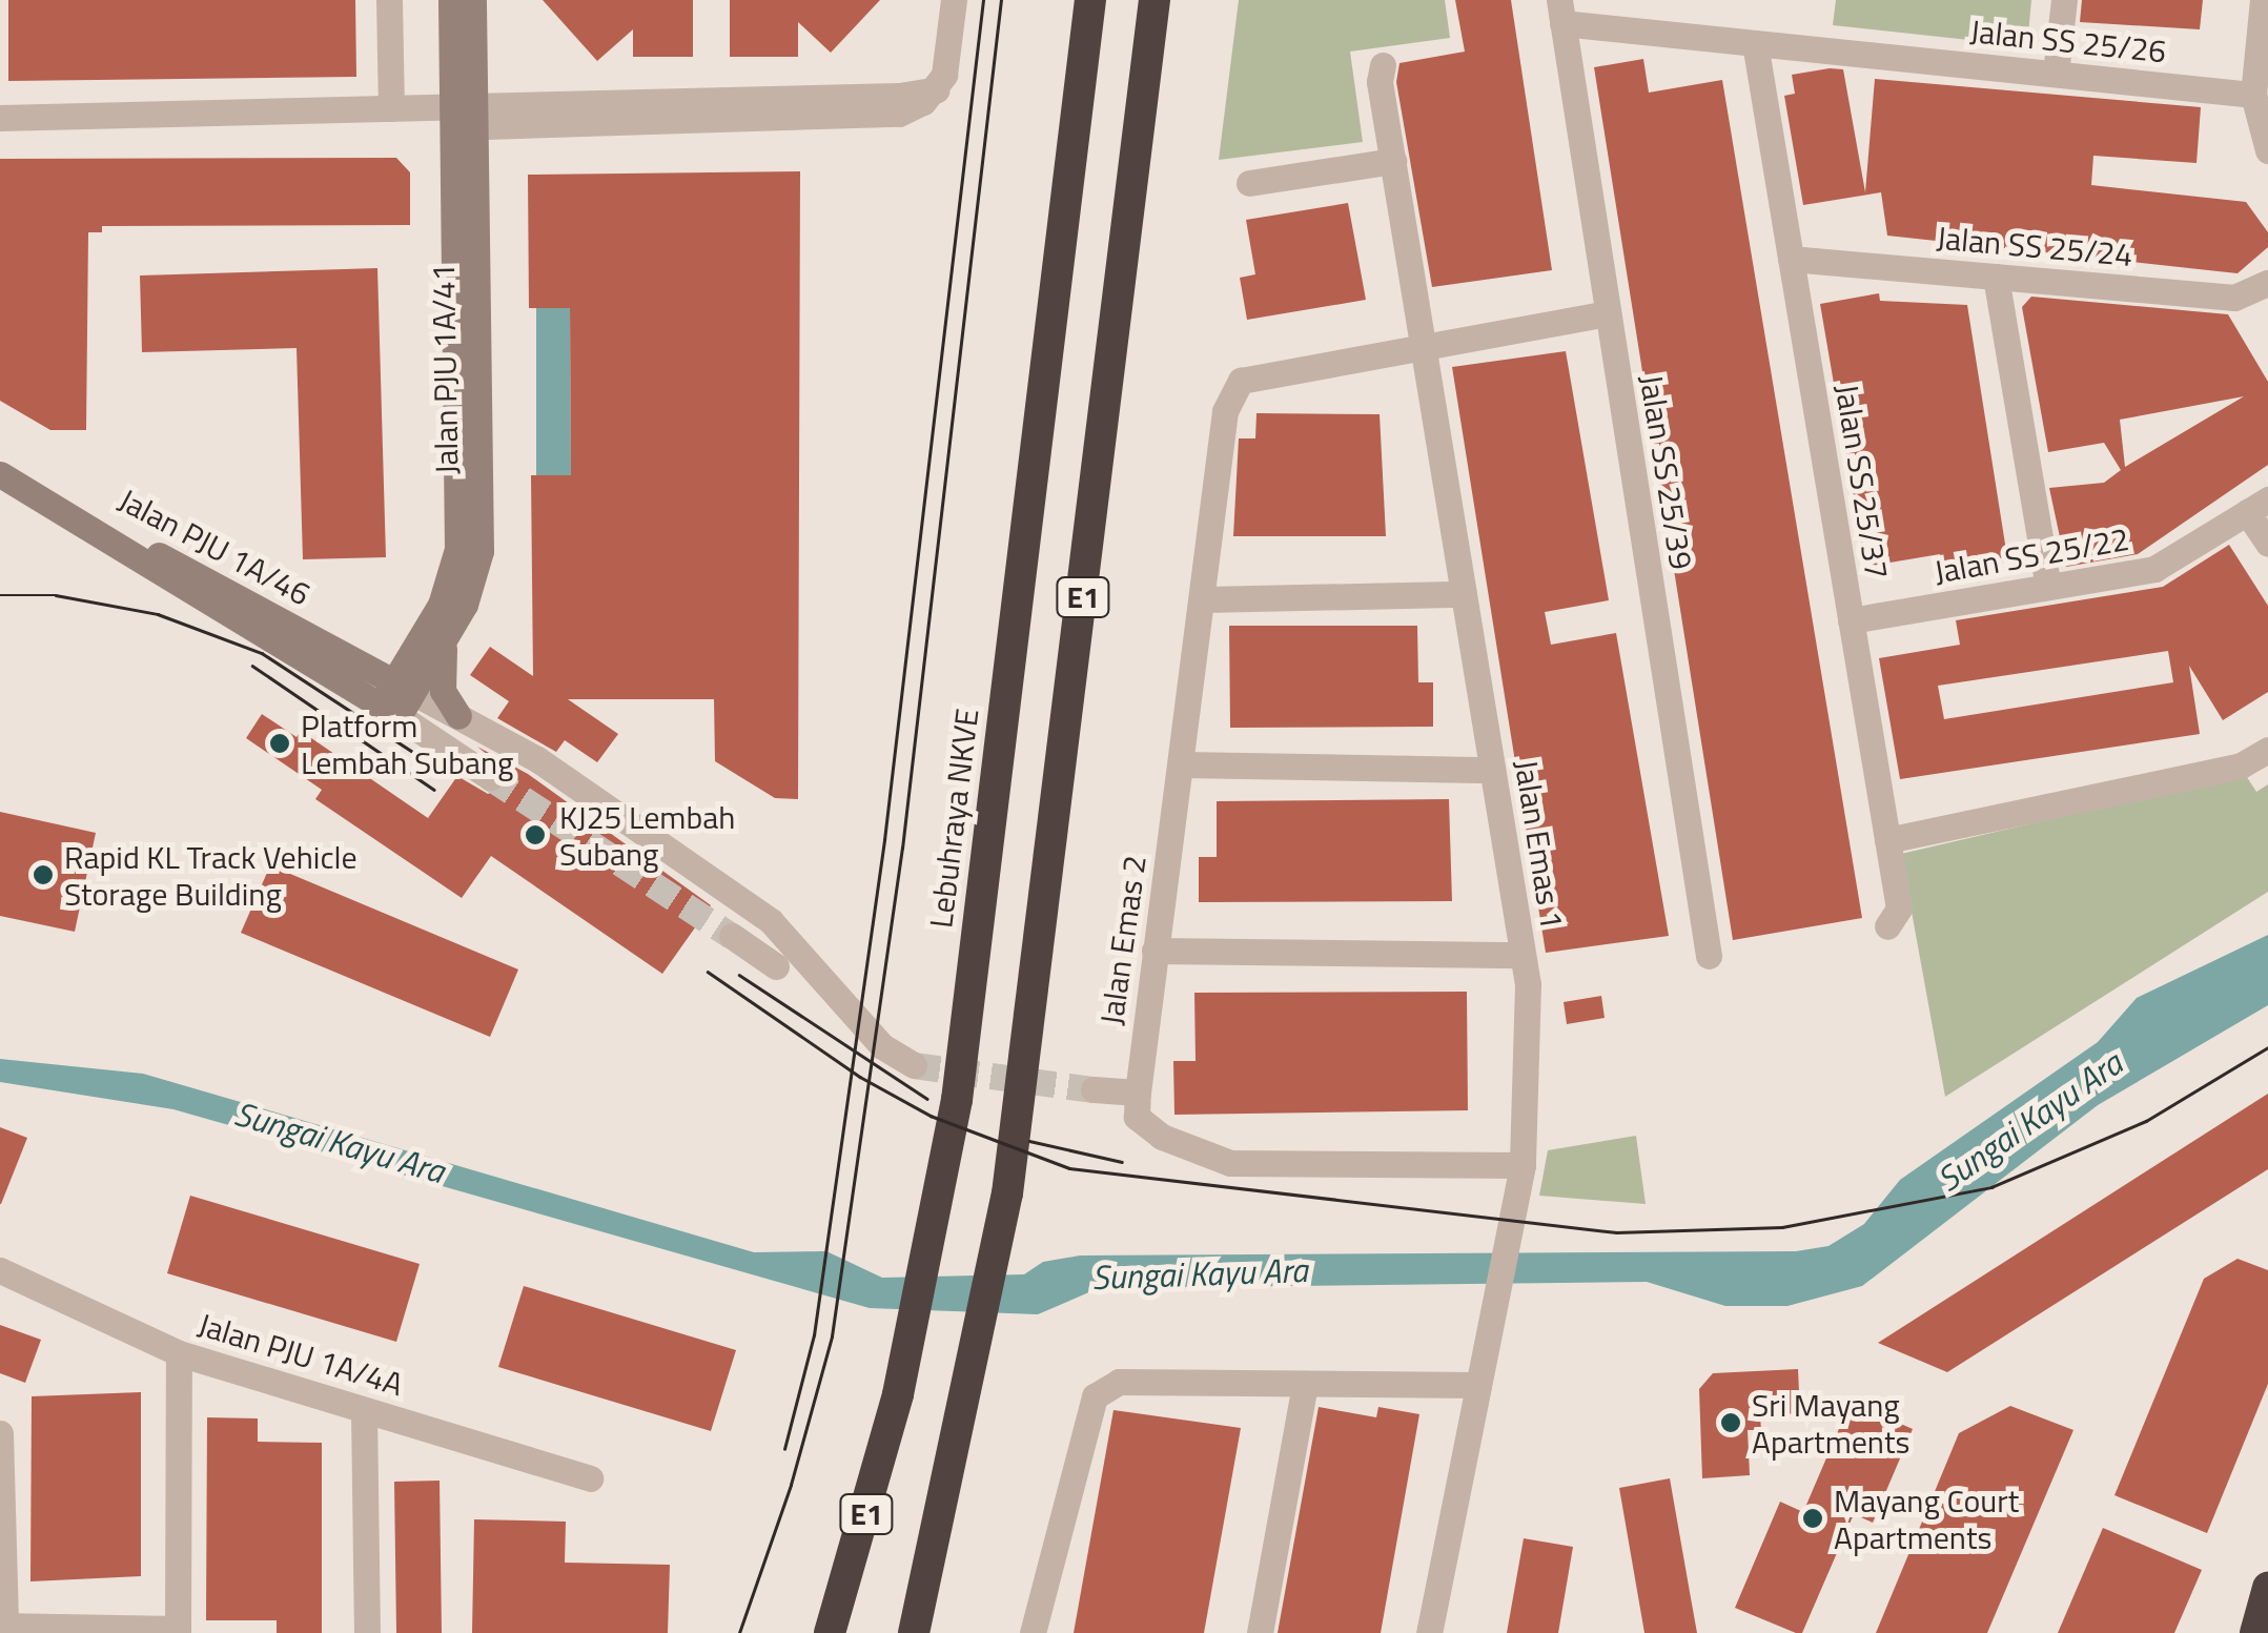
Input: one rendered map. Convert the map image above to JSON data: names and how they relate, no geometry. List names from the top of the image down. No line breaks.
{"streets":{"highway":["E1","Lebuhraya NKVE"],"street":["Jalan SS 25/26","Jalan SS 25/24","Jalan PJU 1A/41","Jalan SS 25/39","Jalan SS 25/37","Jalan PJU 1A/46","Jalan SS 25/22","Jalan Emas 1","Jalan Emas 2","Jalan PJU 1A/4A"]},"crossings":[["Jalan SS 25/26","Jalan SS 25/39"],["Jalan SS 25/26","Jalan SS 25/37"],["Jalan SS 25/24","Jalan SS 25/37"],["Jalan PJU 1A/41","Jalan PJU 1A/46"],["Jalan SS 25/37","Jalan SS 25/22"],["Jalan Emas 1","Jalan Emas 2"]],"water":["Sungai Kayu Ara"],"places":["Platform Lembah Subang","KJ25 Lembah Subang","Rapid KL Track Vehicle Storage Building","Sri Mayang Apartments","Mayang Court Apartments"]}
